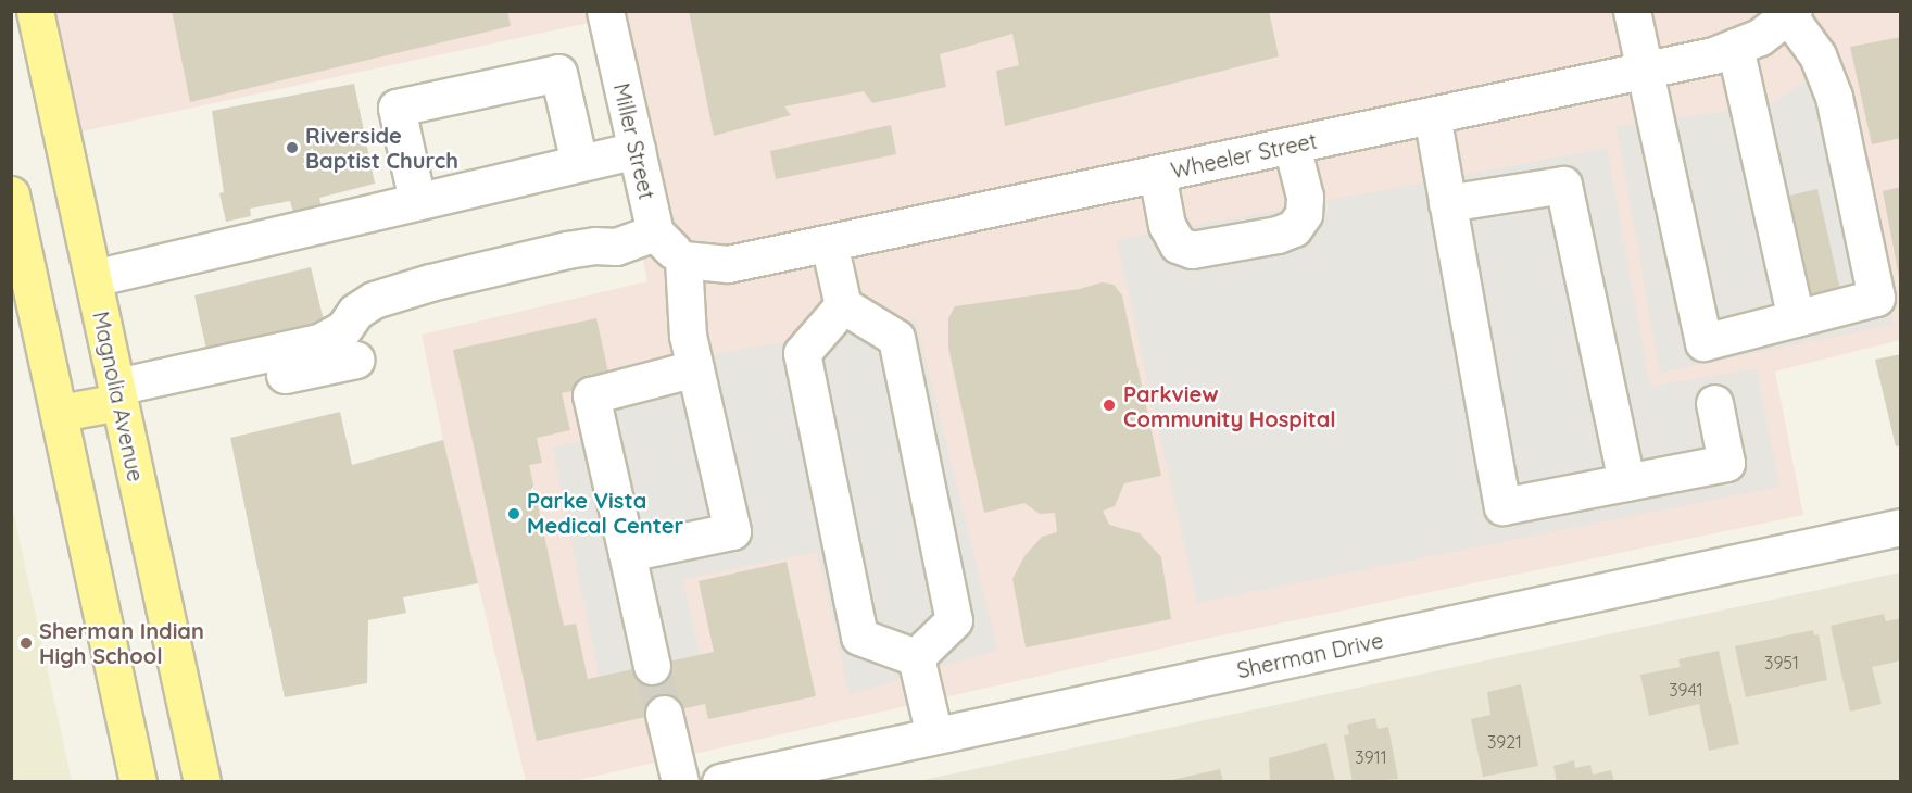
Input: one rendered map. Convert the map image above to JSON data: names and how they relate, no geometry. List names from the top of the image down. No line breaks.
{"streets":{"main road":["Magnolia Avenue"],"street":["Miller Street","Wheeler Street","Sherman Drive"]},"places":["Riverside Baptist Church","Parkview Community Hospital","Parke Vista Medical Center","Sherman Indian High School"],"house_numbers":["3951","3941","3921","3911"]}
